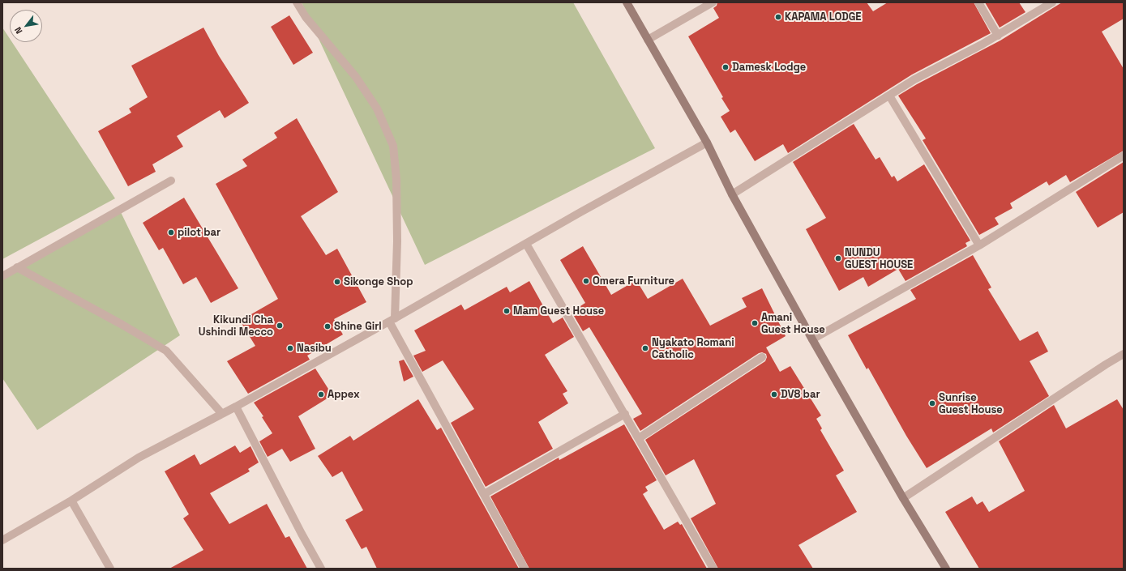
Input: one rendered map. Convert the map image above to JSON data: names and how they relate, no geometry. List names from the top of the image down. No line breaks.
{"places":["KAPAMA LODGE","Damesk Lodge","pilot bar","NUNDU GUEST HOUSE","Omera Furniture","Sikonge Shop","Mam Guest House","Amani Guest House","Kikundi Cha Ushindi Mecco","Shine Girl","Nasibu","Nyakato Romani Catholic","Appex","DV8 bar","Sunrise Guest House"],"north":"bottom left"}
